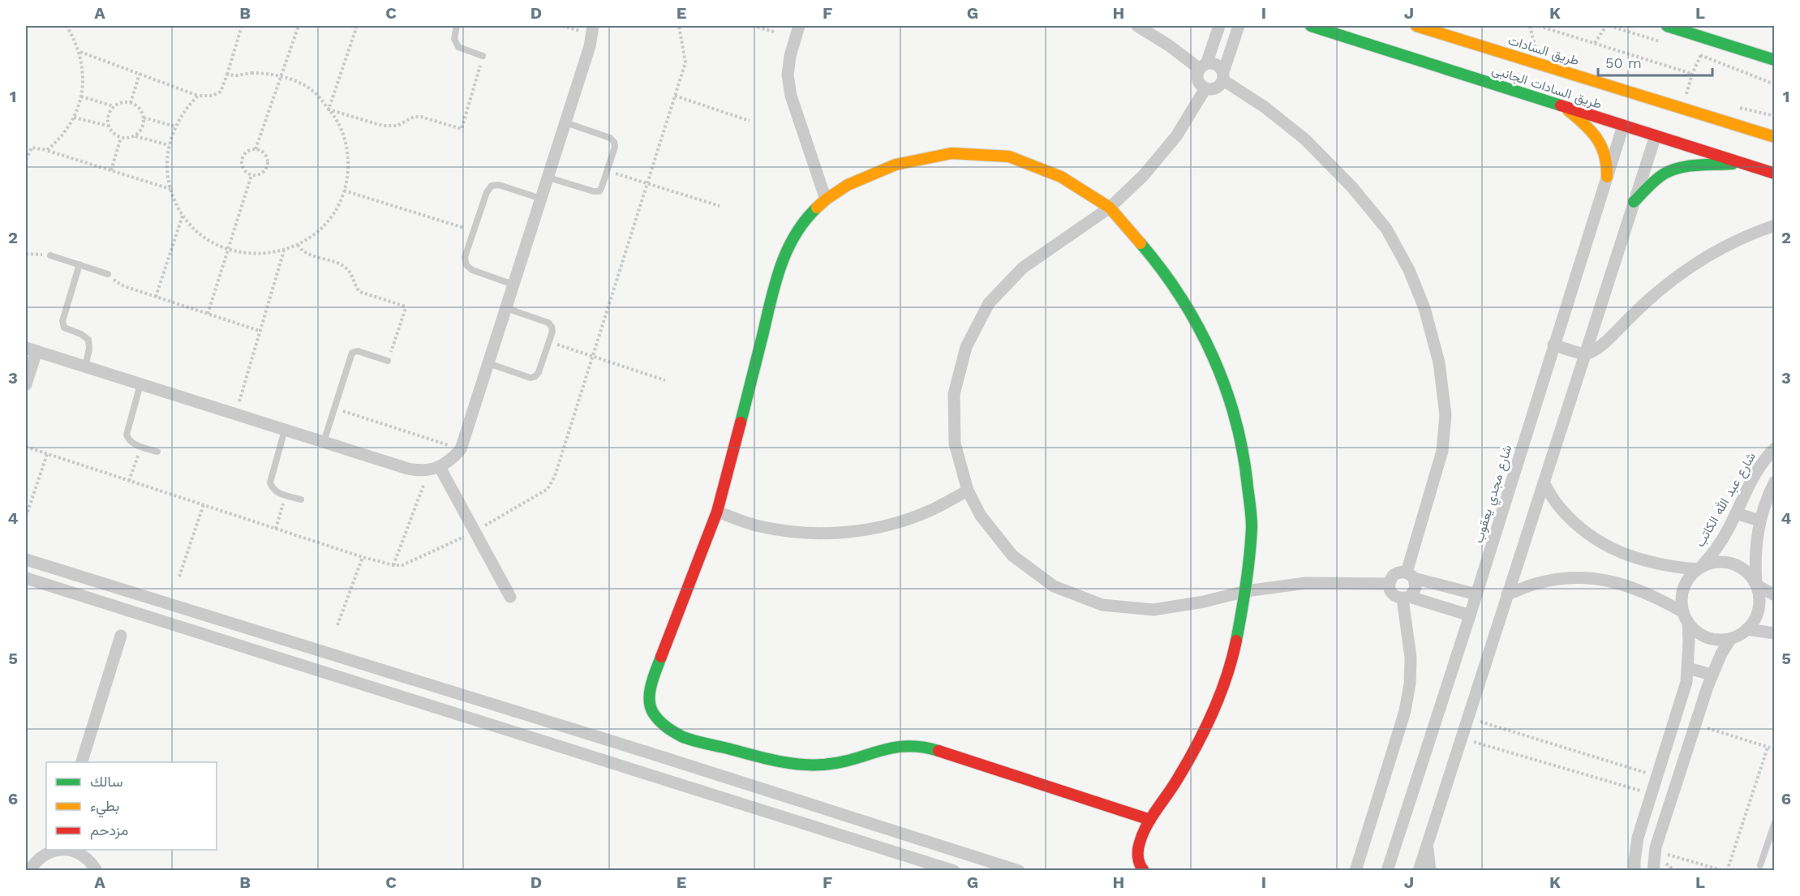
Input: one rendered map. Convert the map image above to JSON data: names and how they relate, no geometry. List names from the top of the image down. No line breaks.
{"streets":{"street":["طريق السادات","طريق السادات الجانبى","شارع مجدي يعقوب","شارع عبد الله الكاتب"]},"crossings":[["طريق السادات الجانبى","شارع مجدي يعقوب"]],"legend":["سالك","بطيء","مزدحم"],"scale_bar":"50 m","grid":{"columns":["A","B","C","D","E","F","G","H","I","J","K","L"],"rows":["1","2","3","4","5","6"]}}
